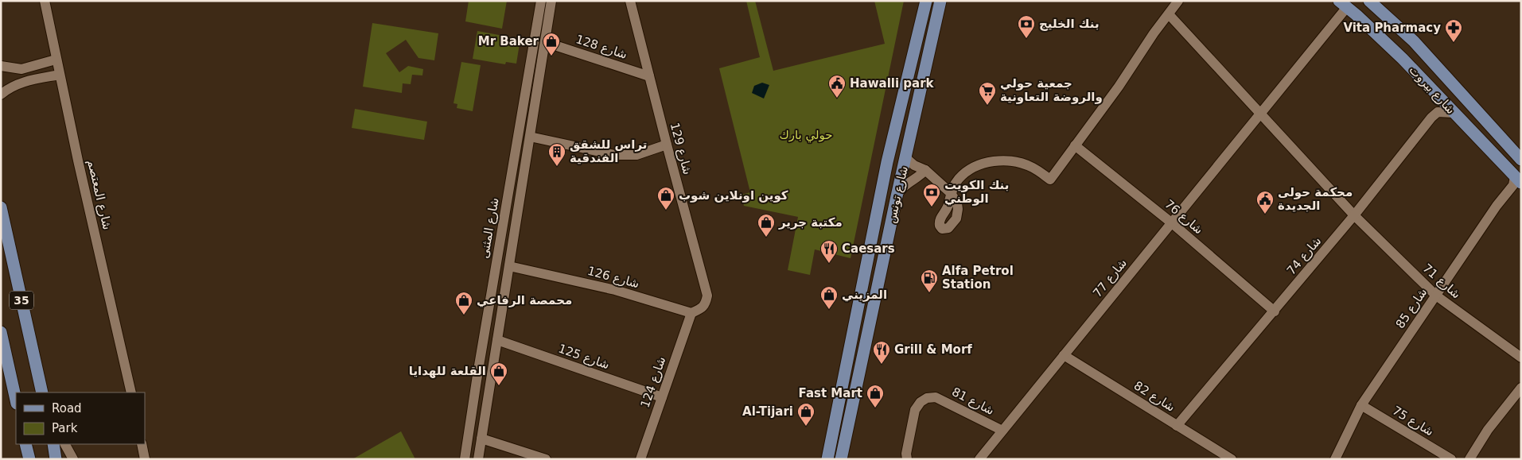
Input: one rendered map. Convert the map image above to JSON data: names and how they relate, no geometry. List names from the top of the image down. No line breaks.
{"streets":{"main road":["شارع بيروت","شارع تونس","35"],"street":["شارع 128","شارع 129","شارع المعتصم","شارع 76","شارع المثنى","شارع 74","شارع 126","شارع 77","شارع 71","شارع 85","شارع 125","شارع 124","شارع 82","شارع 81","شارع 75"]},"crossings":[["شارع 128","شارع 129"],["شارع بيروت","شارع 74"],["شارع بيروت","شارع 77"],["شارع بيروت","شارع 85"],["شارع 129","شارع 126"],["شارع 129","شارع 124"],["شارع 76","شارع 74"],["شارع 76","شارع 77"],["شارع 74","شارع 71"],["شارع 74","شارع 82"],["شارع 126","شارع 124"],["شارع 77","شارع 82"],["شارع 77","شارع 81"],["شارع 71","شارع 85"],["شارع 85","شارع 75"],["شارع 125","شارع 124"]],"parks":["حولي بارك"],"places":{"bank":["بنك الخليج","بنك الكويت الوطني"],"pharmacy":["Vita Pharmacy"],"shop":["Mr Baker","كوين اونلاين شوب","مكتبة جرير","المزيني","محمصة الرفاعي","القلعة للهدايا","Fast Mart","Al-Tijari"],"public building":["Hawalli park","محكمة حولى الجديدة"],"supermarket":["جمعية حولي والروضة التعاونية"],"building":["تراس للشقق الفندقية"],"restaurant":["Caesars","Grill & Morf"],"fuel station":["Alfa Petrol Station"]},"legend":["Road","Park"]}
